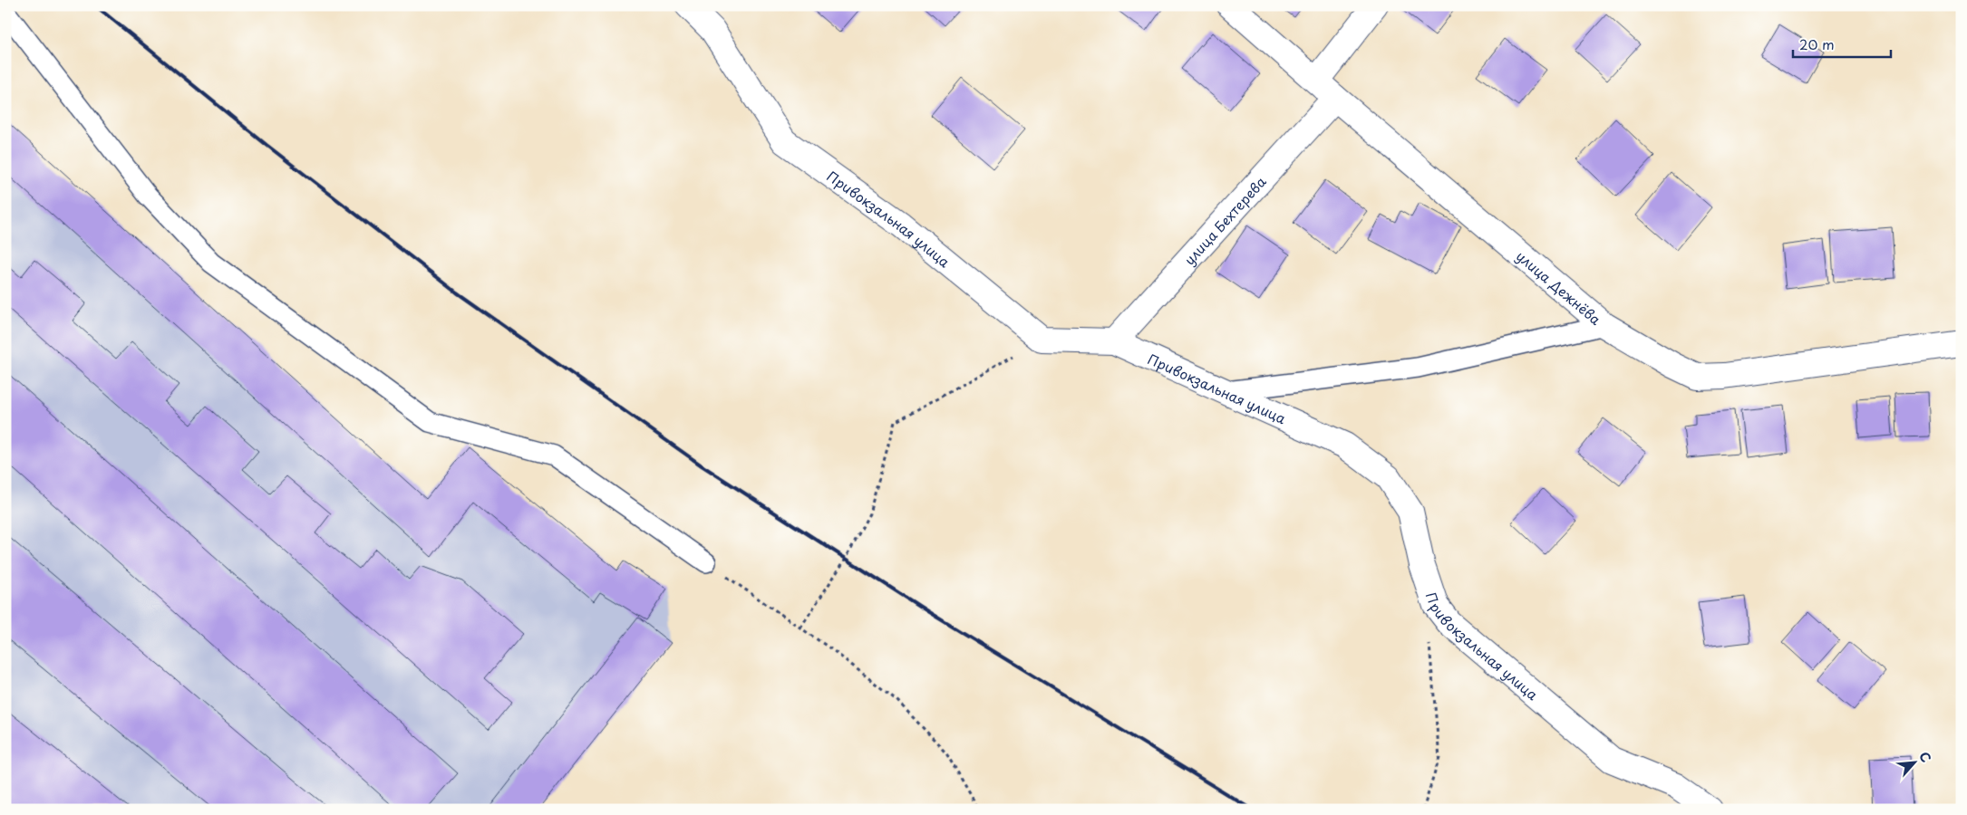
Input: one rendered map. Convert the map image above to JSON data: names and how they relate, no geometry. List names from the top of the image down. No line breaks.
{"streets":{"street":["Привокзальная улица","улица Бехтерева","улица Дежнёва"]},"crossings":[["Привокзальная улица","улица Бехтерева"],["улица Бехтерева","улица Дежнёва"]],"scale_bar":"20 m","north":"top right"}
